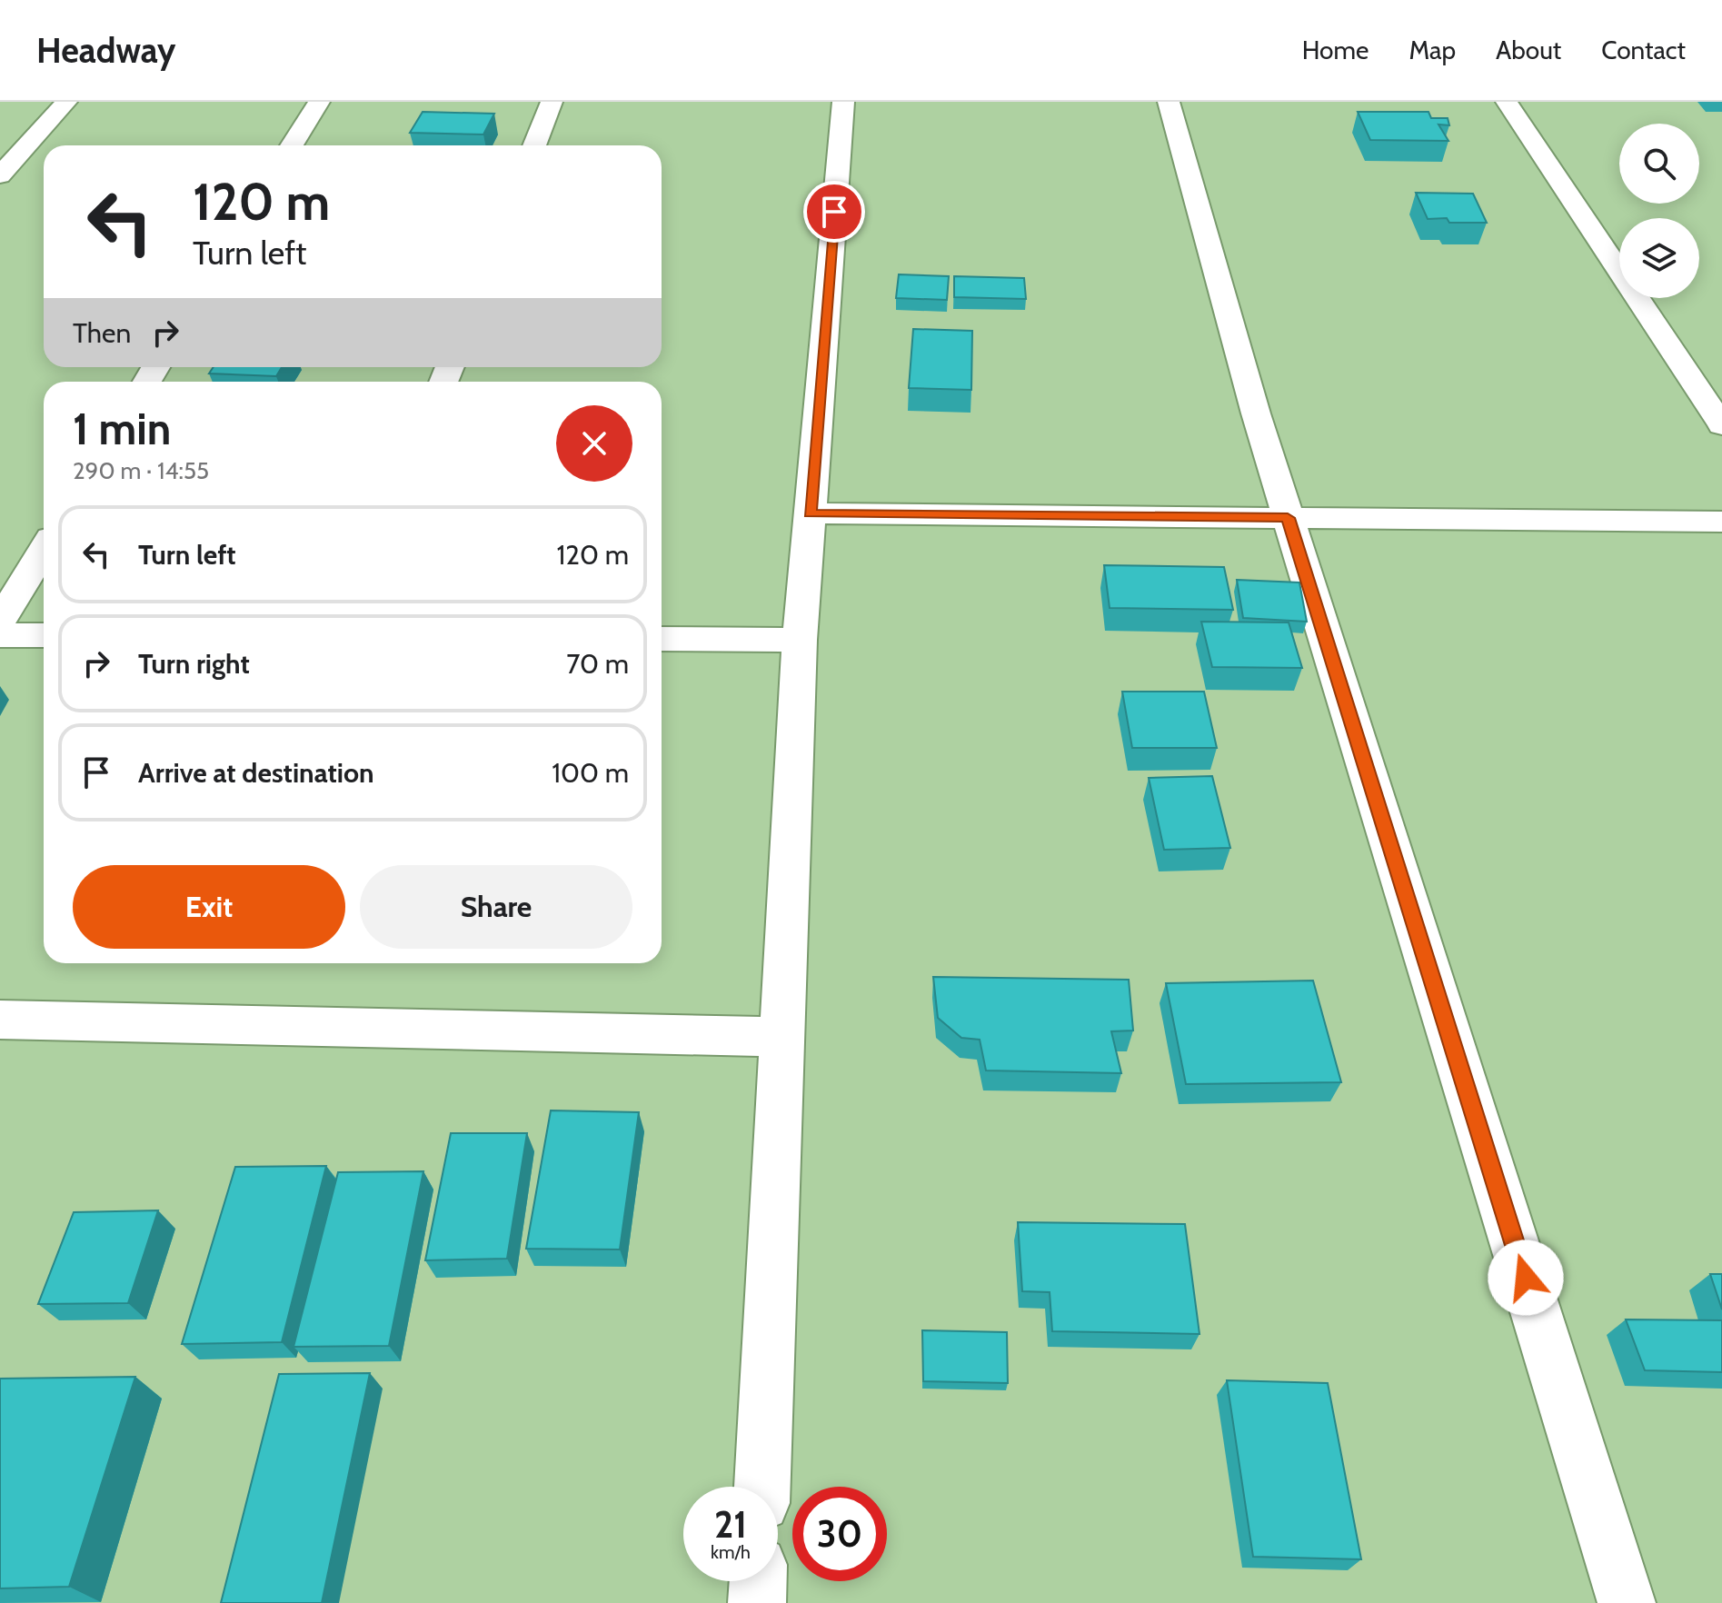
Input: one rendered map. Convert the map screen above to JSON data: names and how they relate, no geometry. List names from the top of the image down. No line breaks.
{"page":{"header":"Headway","nav":["Home","Map","About","Contact"],"turn":["120 m","Turn left"],"then":"Then","heading":["1 min","290 m · 14:55"],"list":[{"name":"Turn left","value":"120 m"},{"name":"Turn right","value":"70 m"},{"name":"Arrive at destination","value":"100 m"}],"buttons":["Exit","Share"],"speed":"21 km/h","limit":"30"}}
